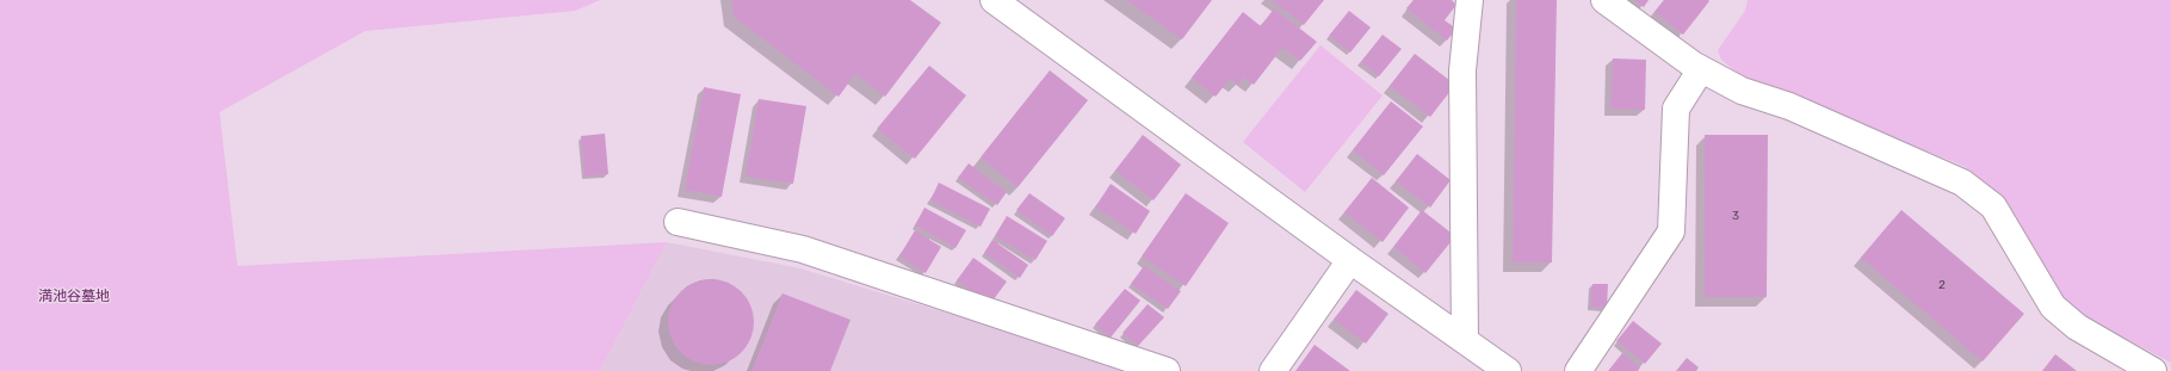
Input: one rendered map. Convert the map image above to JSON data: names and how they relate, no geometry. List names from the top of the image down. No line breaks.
{"parks":["満池谷墓地"],"house_numbers":["3","2"]}
